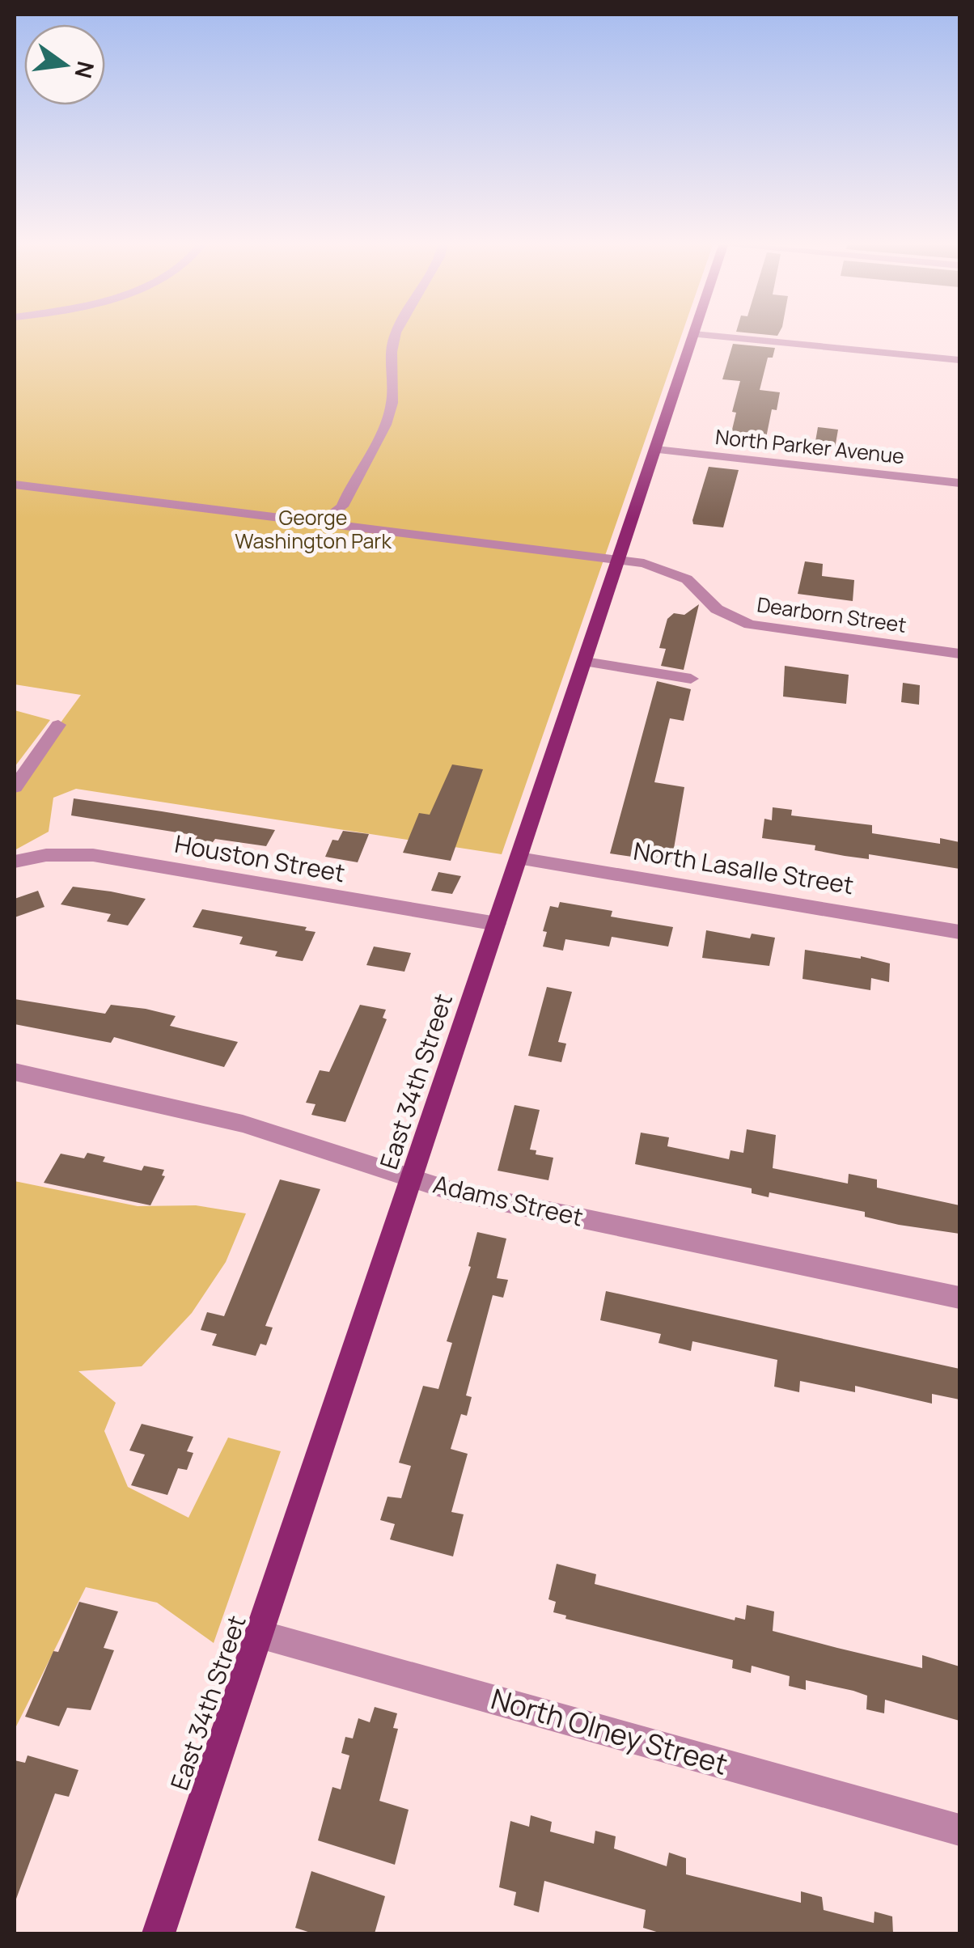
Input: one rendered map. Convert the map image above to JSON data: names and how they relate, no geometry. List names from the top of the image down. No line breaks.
{"streets":{"main road":["East 34th Street"],"street":["North Parker Avenue","Dearborn Street","Houston Street","North Lasalle Street","Adams Street","North Olney Street"]},"crossings":[["North Parker Avenue","East 34th Street"],["Dearborn Street","East 34th Street"],["Houston Street","East 34th Street"],["North Lasalle Street","East 34th Street"],["East 34th Street","Adams Street"],["East 34th Street","North Olney Street"]],"parks":["George Washington Park"],"north":"right"}
